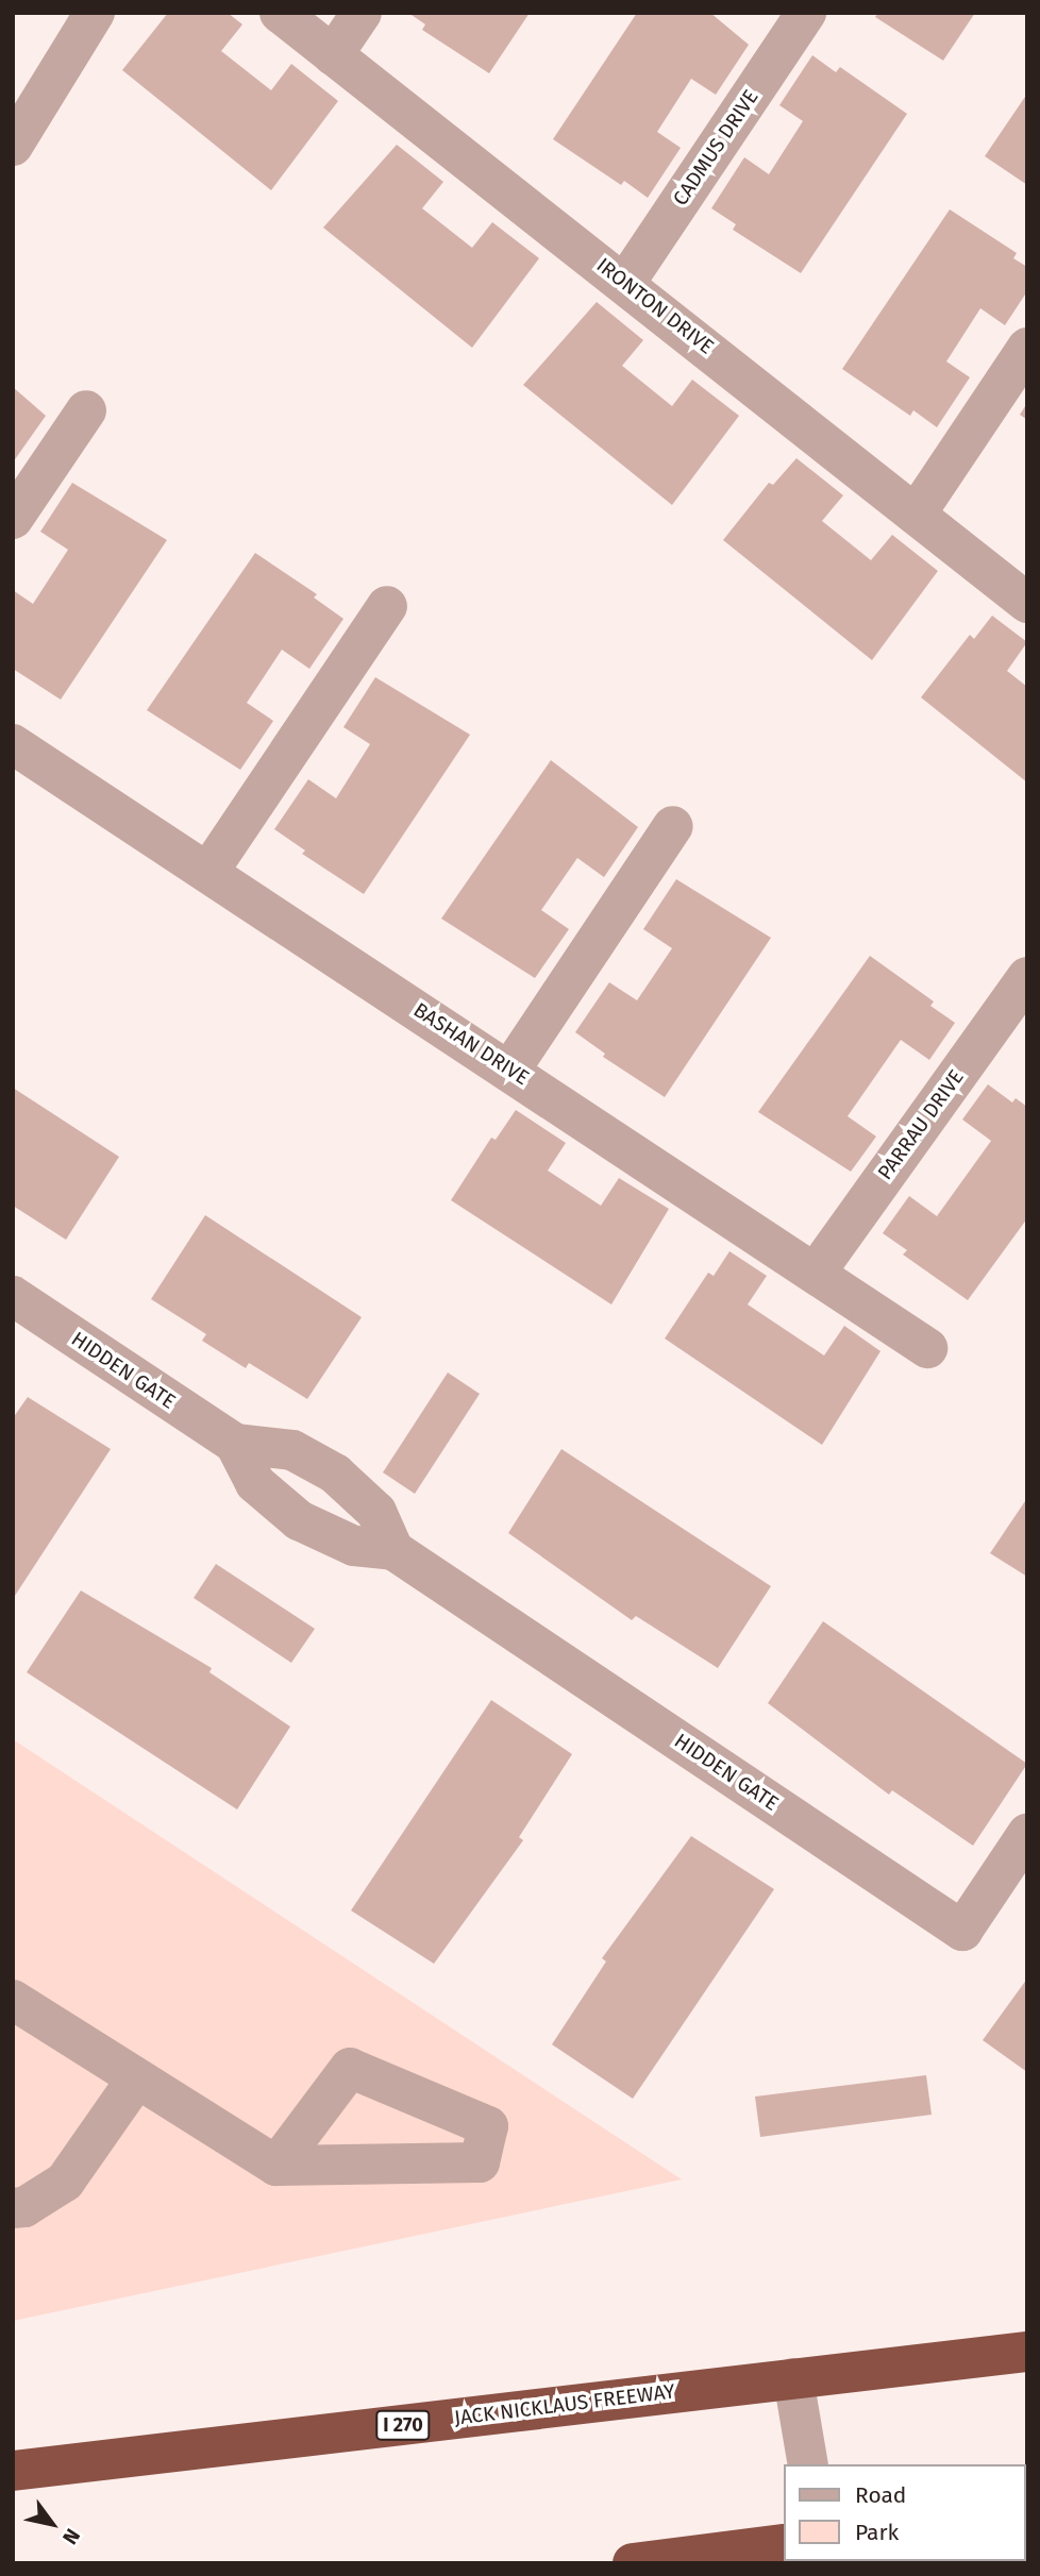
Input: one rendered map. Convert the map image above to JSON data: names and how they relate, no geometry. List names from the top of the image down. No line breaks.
{"streets":{"highway":["JACK NICKLAUS FREEWAY","I 270"],"street":["CADMUS DRIVE","IRONTON DRIVE","BASHAN DRIVE","PARRAU DRIVE","HIDDEN GATE"]},"crossings":[["CADMUS DRIVE","IRONTON DRIVE"],["BASHAN DRIVE","PARRAU DRIVE"]],"legend":["Road","Park"],"north":"bottom right"}
